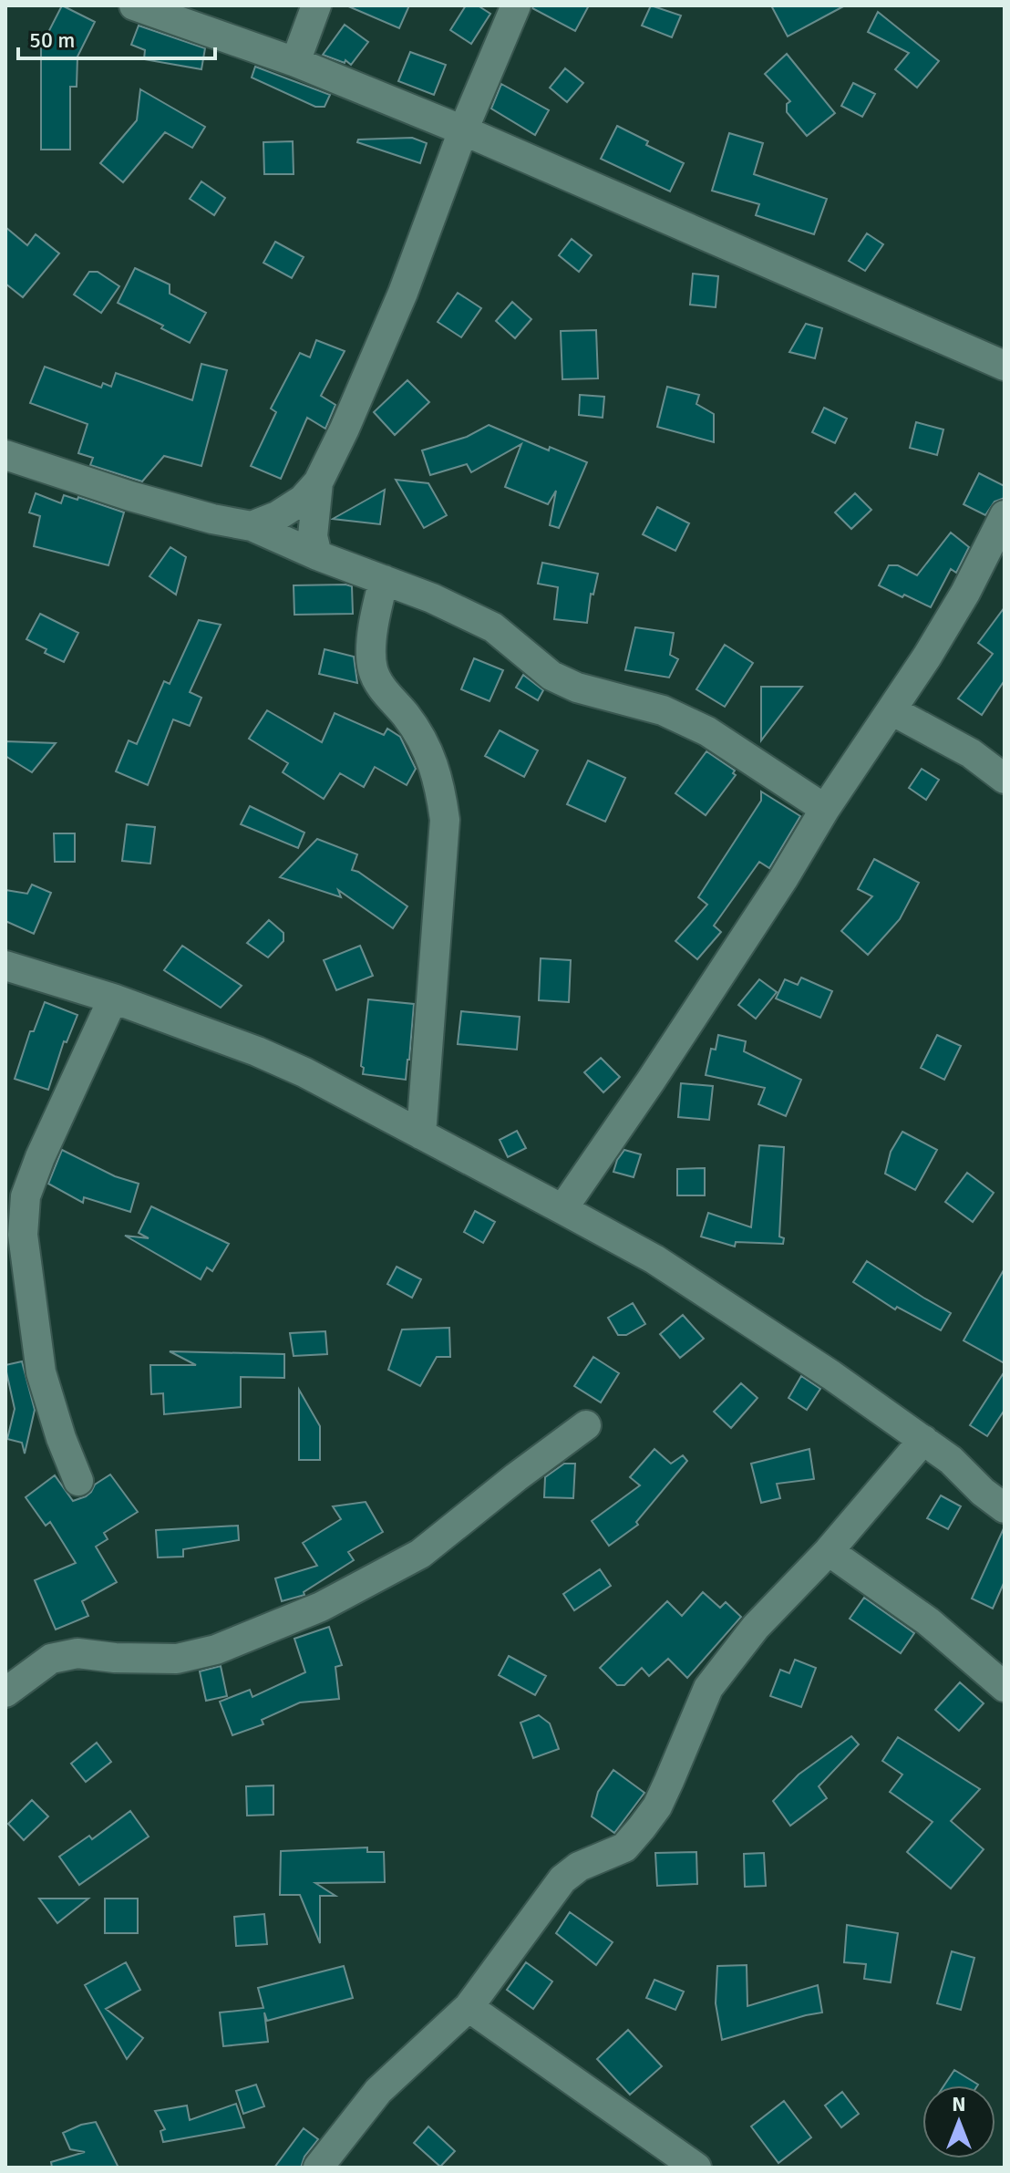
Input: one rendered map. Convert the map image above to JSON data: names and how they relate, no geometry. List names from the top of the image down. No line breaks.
{"scale_bar":"50 m","north":"top"}
